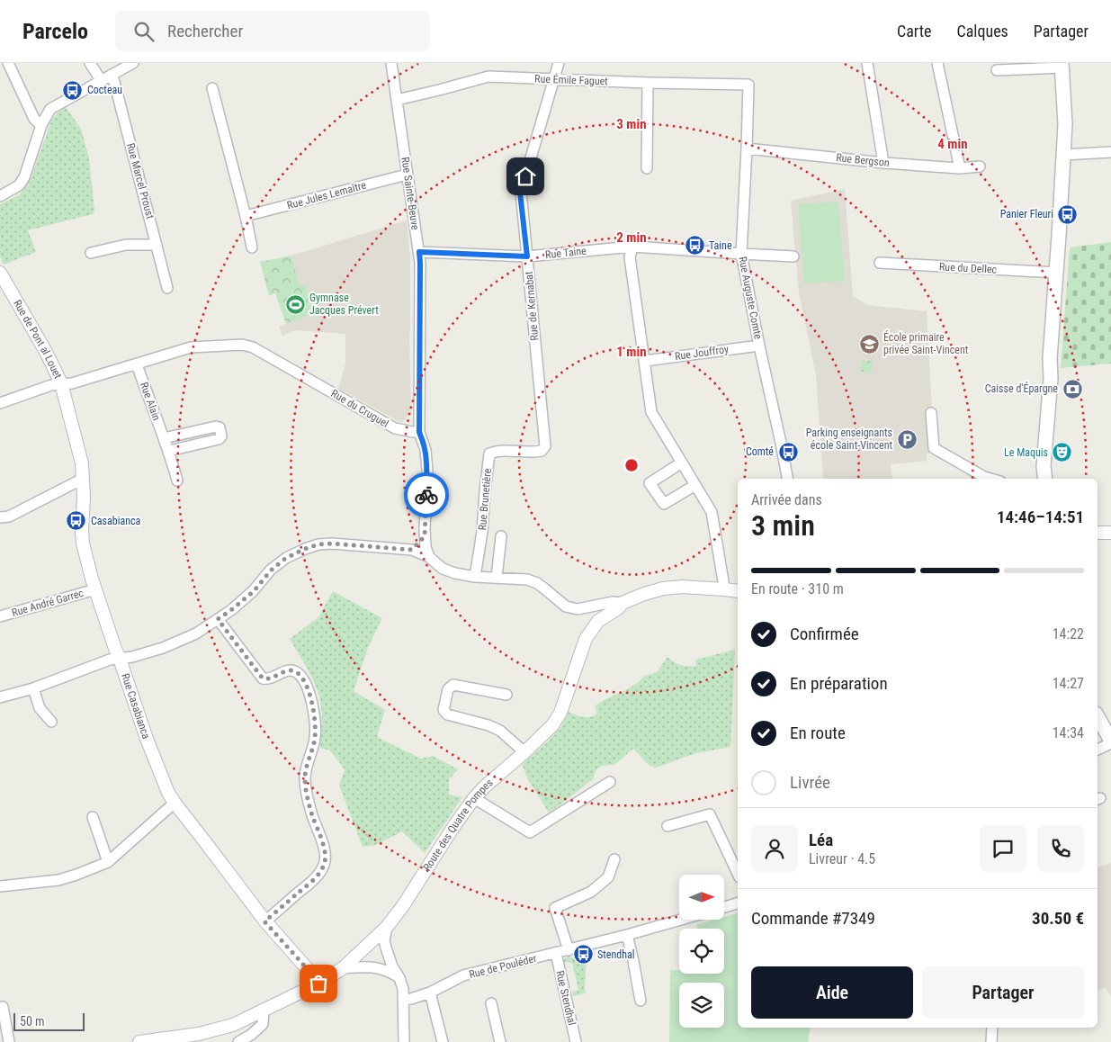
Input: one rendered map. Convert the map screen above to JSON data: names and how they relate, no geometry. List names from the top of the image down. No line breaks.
{"streets":{"street":["Rue Émile Faguet","Rue Bergson","Rue Marcel Proust","Rue Sainte-Beuve","Rue Jules Lemaître","Rue Taine","Rue du Dellec","Rue Auguste Comte","Rue de Kernabat","Rue de Pont al Louet","Rue Jouffroy","Rue Alain","Rue du Cruguel","Rue Brunetière","Rue André Garrec","Rue Casabianca","Route des Quatre Pompes","Rue de Pouléder","Rue Stendhal"]},"crossings":[["Rue Émile Faguet","Rue Sainte-Beuve"],["Rue Émile Faguet","Rue Auguste Comte"],["Rue Émile Faguet","Rue de Kernabat"],["Rue Bergson","Rue Auguste Comte"],["Rue Sainte-Beuve","Rue Jules Lemaître"],["Rue Sainte-Beuve","Rue Taine"],["Rue Sainte-Beuve","Rue du Cruguel"],["Rue Taine","Rue Auguste Comte"],["Rue Taine","Rue de Kernabat"],["Rue Auguste Comte","Rue Jouffroy"],["Rue de Kernabat","Rue Brunetière"],["Rue de Pont al Louet","Rue du Cruguel"],["Rue de Pont al Louet","Rue Casabianca"],["Rue Alain","Rue du Cruguel"],["Rue du Cruguel","Rue Casabianca"],["Rue André Garrec","Rue Casabianca"],["Rue Casabianca","Route des Quatre Pompes"],["Rue de Pouléder","Rue Stendhal"]],"places":{"bus stop":["Cocteau","Panier Fleuri","Taine","Comté","Casabianca","Stendhal"],"sports":["Gymnase Jacques Prévert"],"school or university":["École primaire privée Saint-Vincent"],"bank":["Caisse d'Épargne"],"parking":["Parking enseignants école Saint-Vincent"],"theatre":["Le Maquis"]},"scale_bar":"50 m","north":"right","page":{"header":"Parcelo","search":"Rechercher","nav":["Carte","Calques","Partager"],"heading":["3 min","Arrivée dans","14:46–14:51"],"panel":["Léa","Livreur · 4.5","Commande #7349","30.50 €"],"bar":"En route · 310 m","list":[["Confirmée","14:22"],["En préparation","14:27"],["En route","14:34"],"Livrée"],"buttons":["Aide","Partager"],"scale":"50 m"},"rings":["3 min","4 min","2 min","1 min"]}
